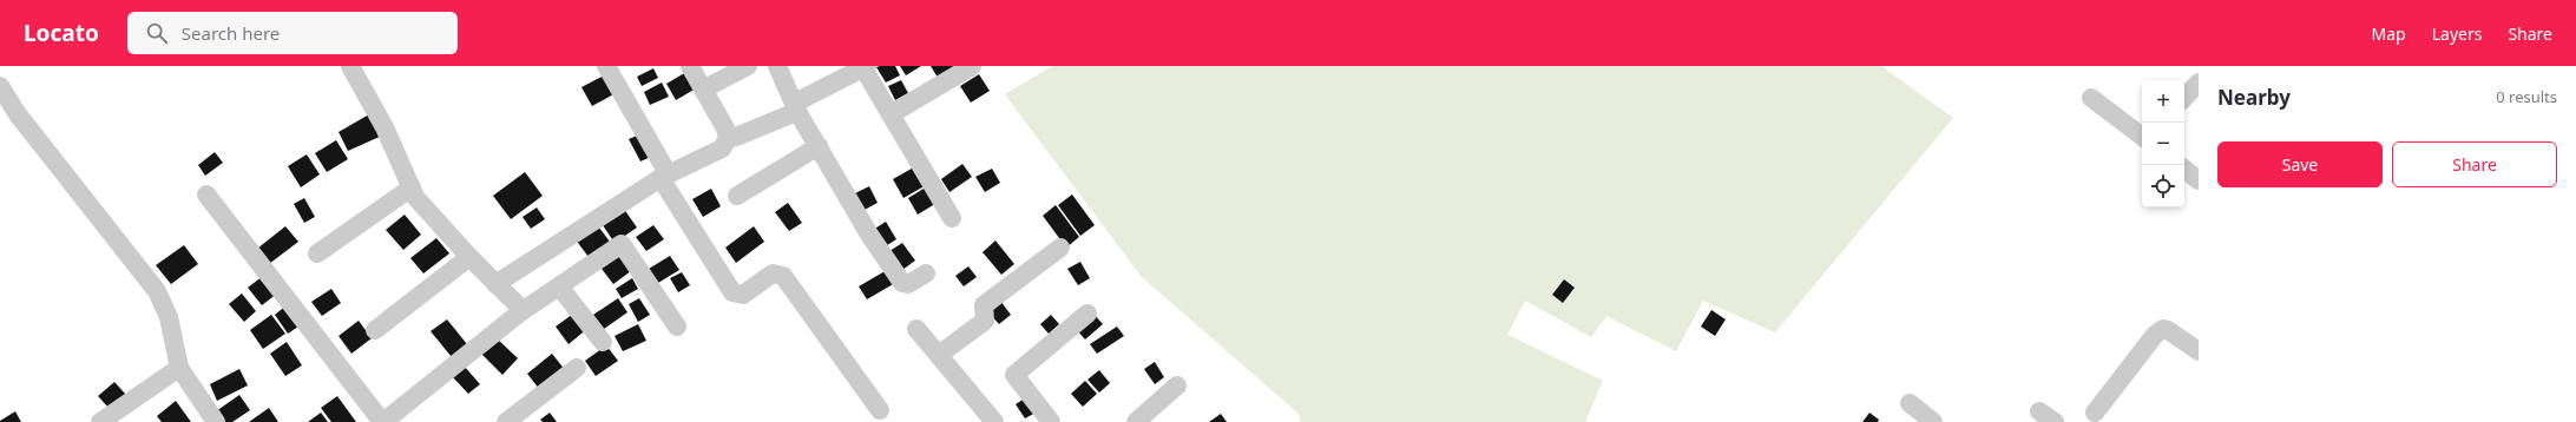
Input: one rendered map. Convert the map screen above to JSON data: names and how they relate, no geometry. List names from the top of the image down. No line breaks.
{"page":{"header":"Locato","search":"Search here","nav":["Map","Layers","Share"],"heading":["Nearby","0 results"],"map_buttons":["+","−"],"buttons":["Save","Share"]}}
